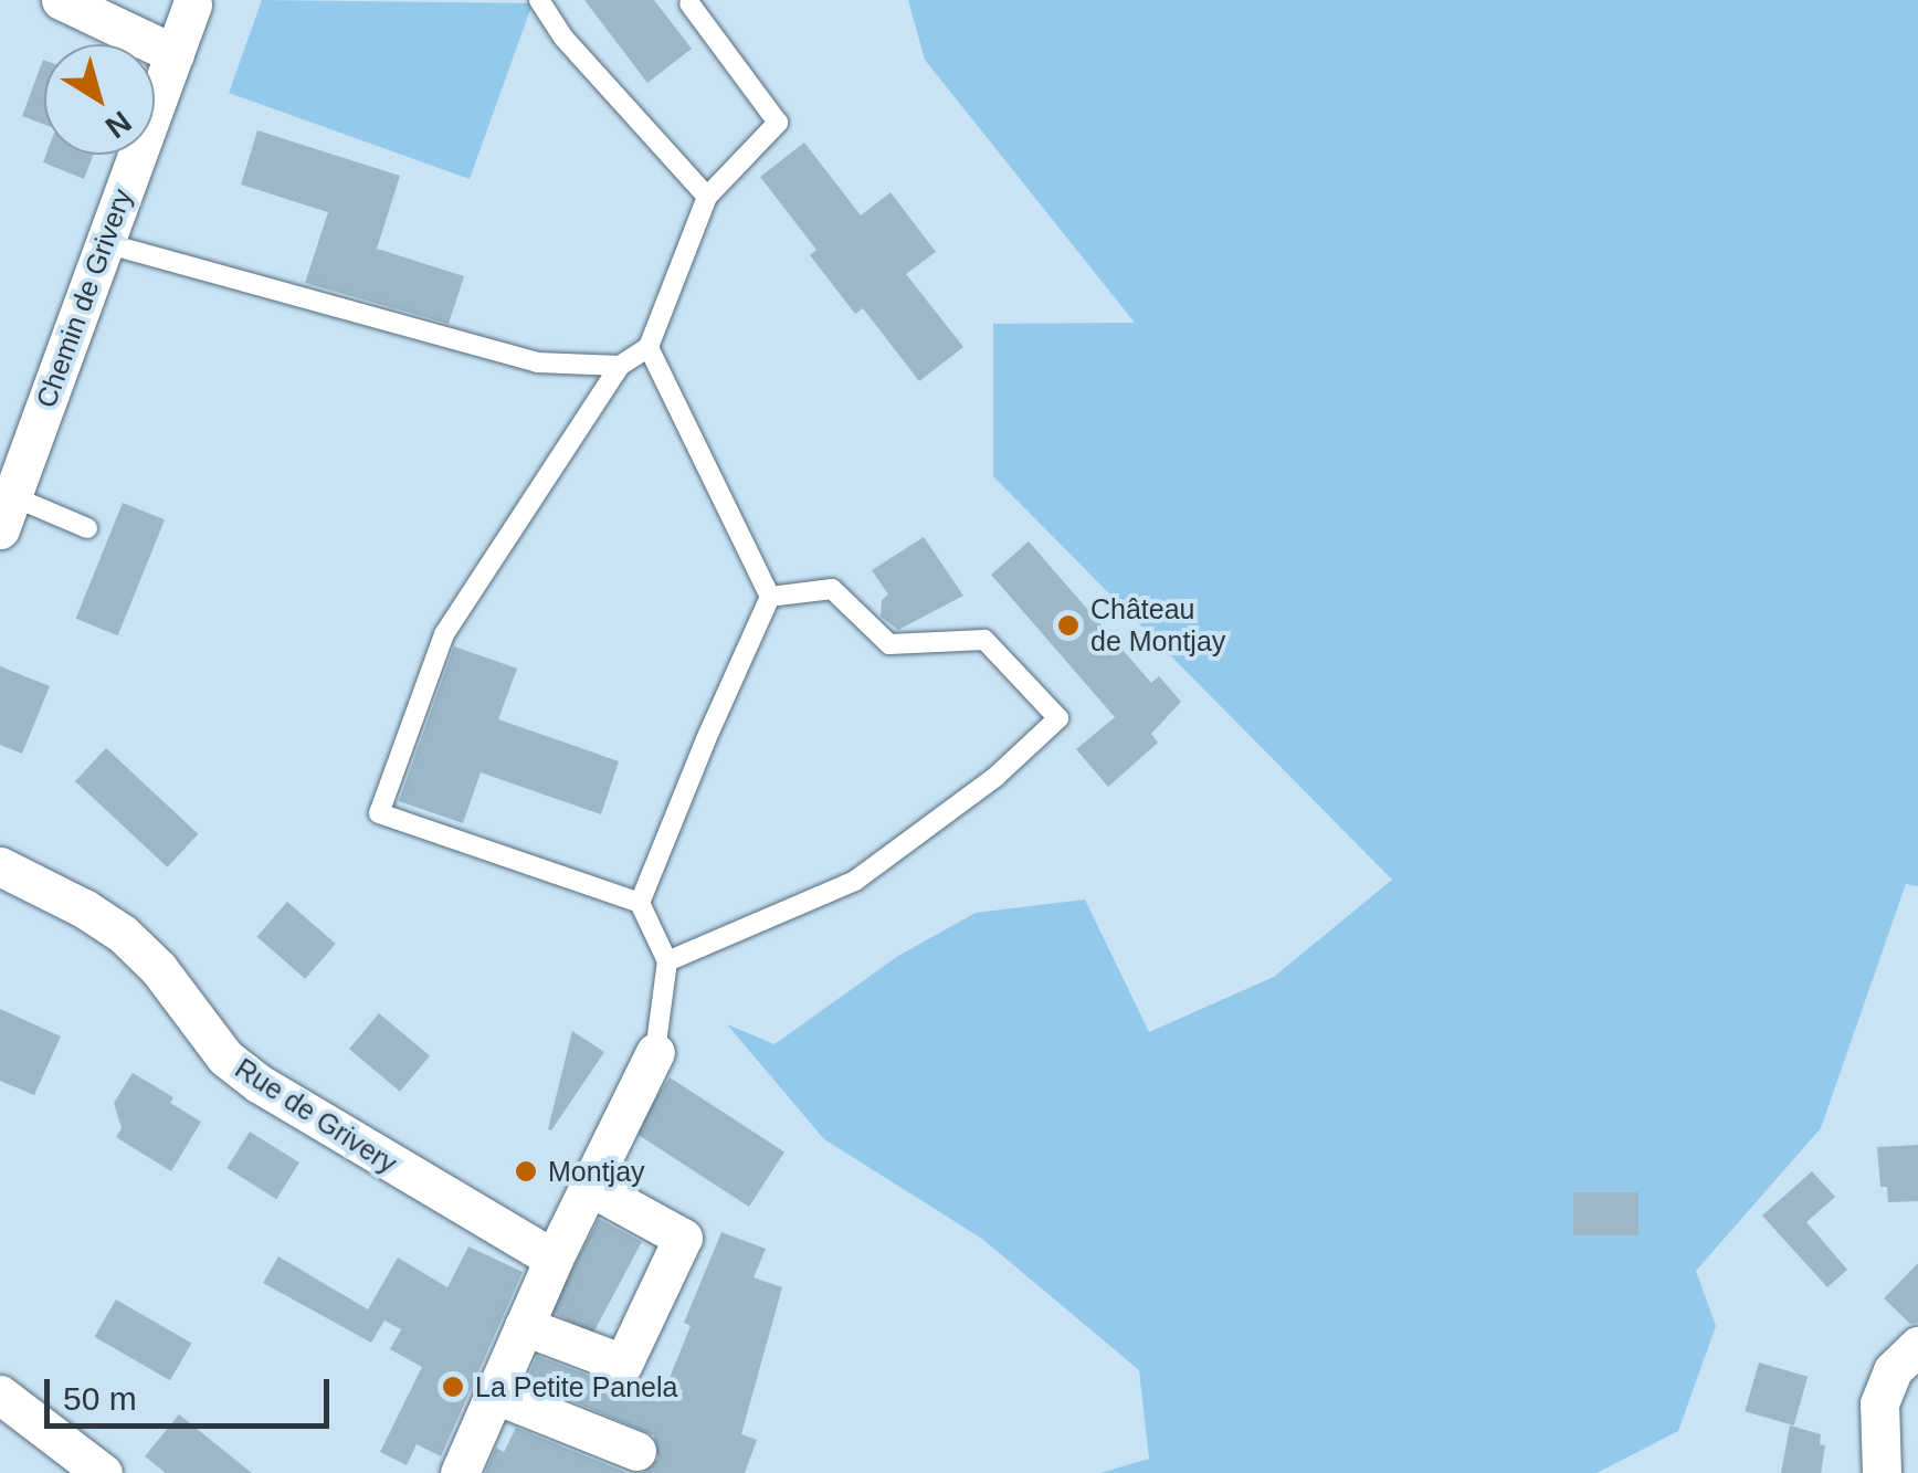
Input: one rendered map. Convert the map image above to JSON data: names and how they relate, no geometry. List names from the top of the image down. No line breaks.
{"streets":{"street":["Chemin de Grivery","Rue de Grivery"]},"places":["Château de Montjay","Montjay","La Petite Panela"],"scale_bar":"50 m","north":"bottom right"}
